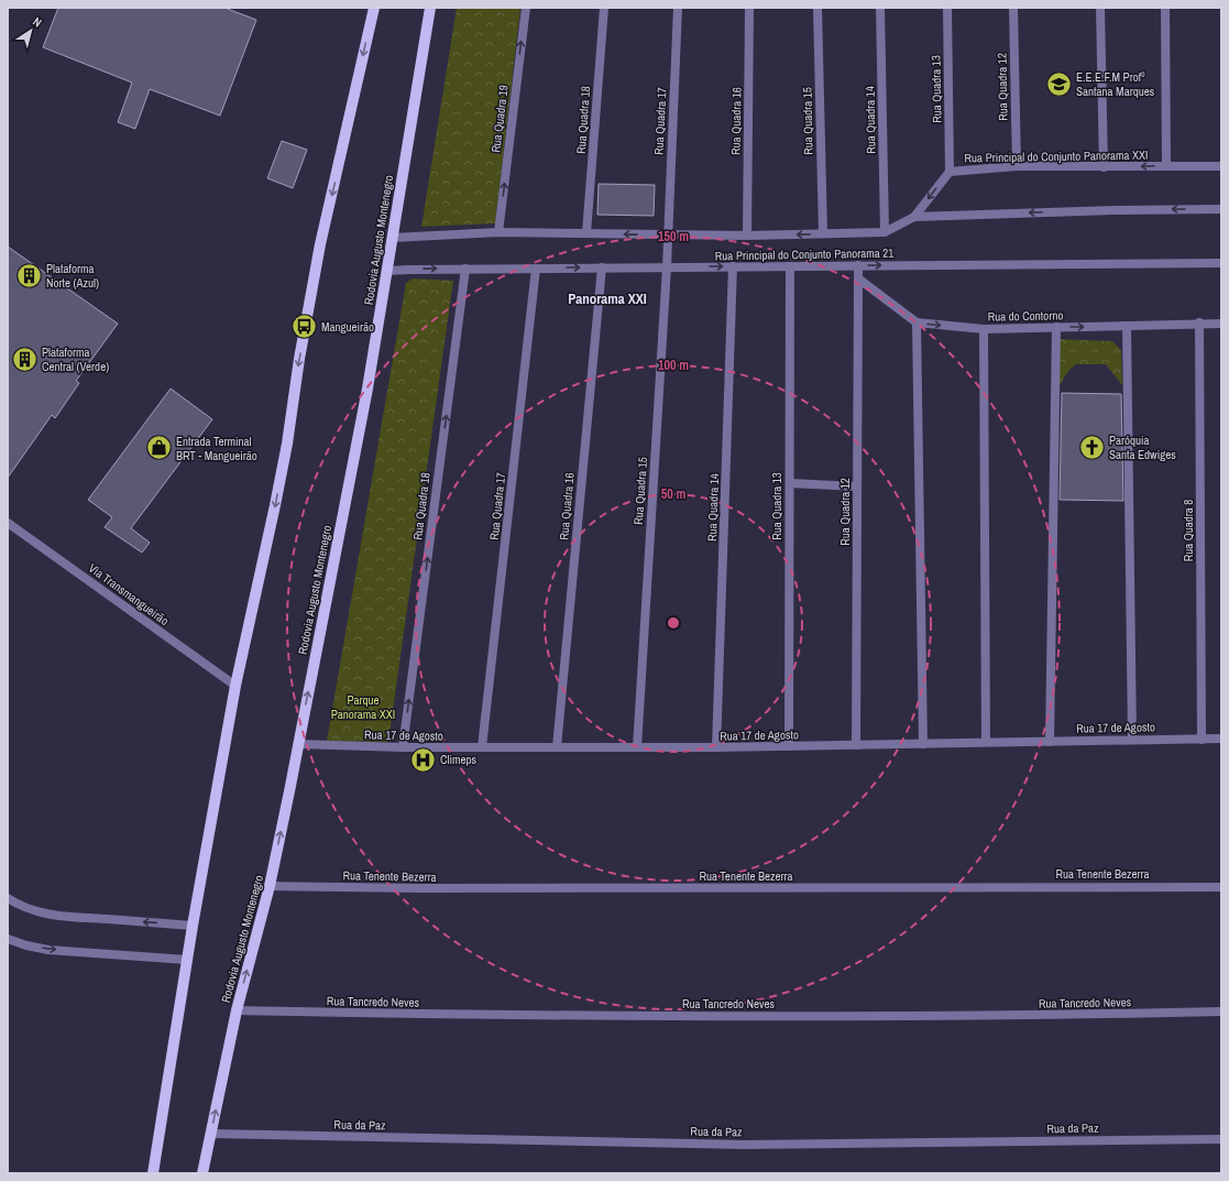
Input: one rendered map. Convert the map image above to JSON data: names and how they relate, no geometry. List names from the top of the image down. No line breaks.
{"streets":{"main road":["Rodovia Augusto Montenegro"],"street":["Rua Quadra 12","Rua Quadra 13","Rua Quadra 19","Rua Quadra 18","Rua Quadra 14","Rua Quadra 17","Rua Quadra 16","Rua Quadra 15","Rua Principal do Conjunto Panorama XXI","Rua Principal do Conjunto Panorama 21","Rua do Contorno","Rua Quadra 8","Via Transmangueirão","Rua 17 de Agosto","Rua Tenente Bezerra","Rua Tancredo Neves","Rua da Paz"]},"crossings":[["Rua Quadra 12","Rua Principal do Conjunto Panorama XXI"],["Rua Quadra 12","Rua 17 de Agosto"],["Rua Quadra 13","Rua Principal do Conjunto Panorama XXI"],["Rua Quadra 13","Rua Principal do Conjunto Panorama 21"],["Rua Quadra 13","Rua 17 de Agosto"],["Rua Quadra 19","Rua Principal do Conjunto Panorama 21"],["Rua Quadra 18","Rua Principal do Conjunto Panorama 21"],["Rua Quadra 18","Rua 17 de Agosto"],["Rua Quadra 14","Rua Principal do Conjunto Panorama 21"],["Rua Quadra 14","Rua 17 de Agosto"],["Rua Quadra 17","Rua Quadra 15"],["Rua Quadra 17","Rua Principal do Conjunto Panorama 21"],["Rua Quadra 17","Rua 17 de Agosto"],["Rua Quadra 16","Rua Principal do Conjunto Panorama 21"],["Rua Quadra 16","Rua 17 de Agosto"],["Rua Quadra 15","Rua Principal do Conjunto Panorama 21"],["Rua Quadra 15","Rua 17 de Agosto"],["Rua Principal do Conjunto Panorama XXI","Rua Principal do Conjunto Panorama 21"],["Rodovia Augusto Montenegro","Rua Principal do Conjunto Panorama 21"],["Rodovia Augusto Montenegro","Rua 17 de Agosto"],["Rodovia Augusto Montenegro","Rua Tenente Bezerra"],["Rodovia Augusto Montenegro","Rua Tancredo Neves"],["Rodovia Augusto Montenegro","Rua da Paz"],["Rua do Contorno","Rua Quadra 8"],["Rua Quadra 8","Rua 17 de Agosto"]],"one_way":["Rua Quadra 19","Rua Quadra 18","Rua do Contorno"],"districts":["Panorama XXI"],"parks":["Parque Panorama XXI"],"places":{"school or university":["E.E.E.F.M Profº Santana Marques"],"building":["Plataforma Norte (Azul)","Plataforma Central (Verde)"],"bus stop":["Mangueirão"],"church":["Paróquia Santa Edwiges"],"shop":["Entrada Terminal BRT - Mangueirão"],"hospital":["Climeps"]},"north":"top right","rings":["150 m","100 m","50 m"]}
